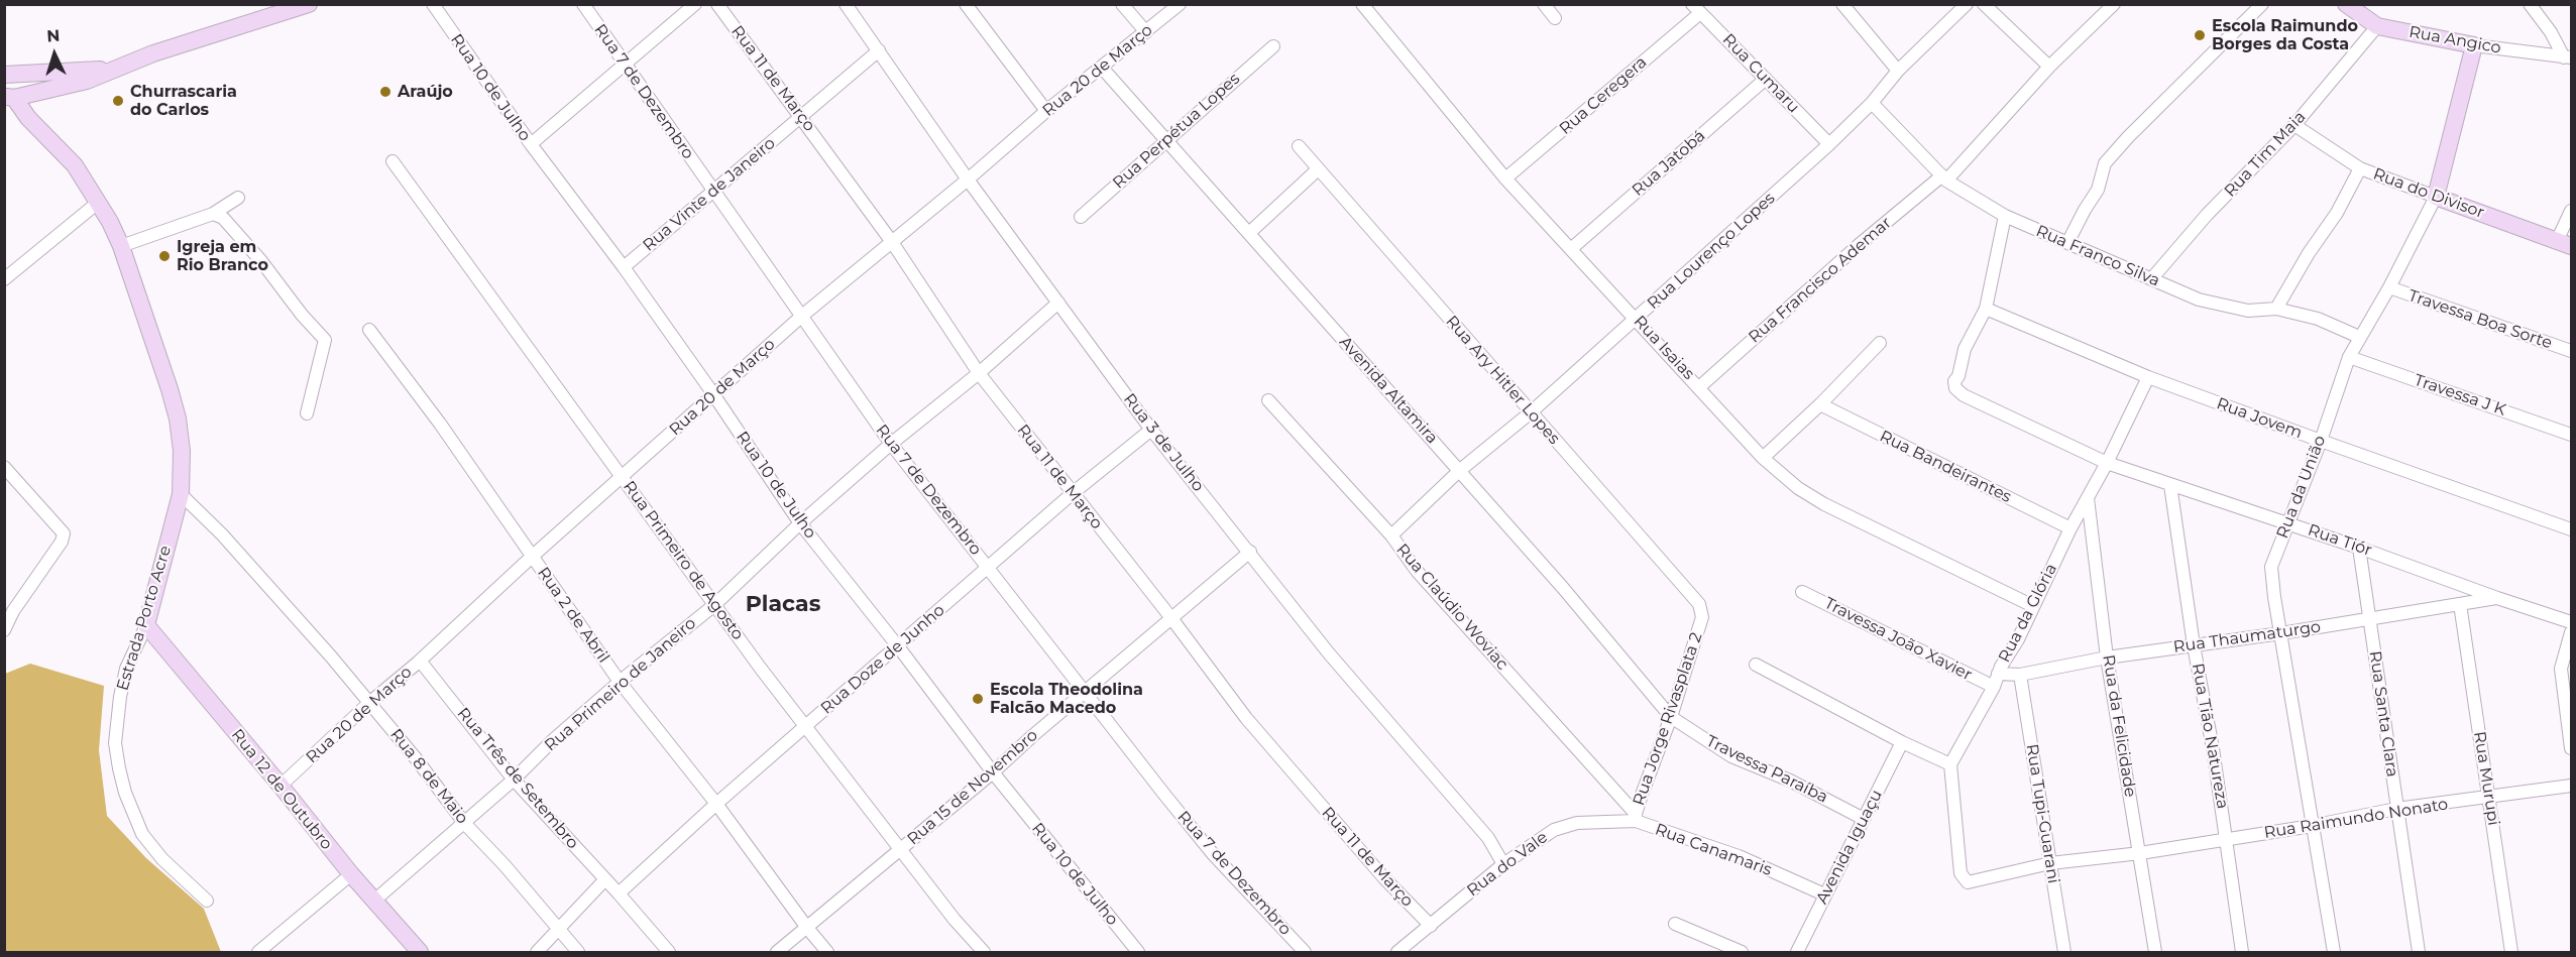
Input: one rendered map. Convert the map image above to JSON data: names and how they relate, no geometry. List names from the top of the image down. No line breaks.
{"streets":{"street":["Rua Angico","Rua 20 de Março","Rua Cumaru","Rua 11 de Março","Rua 10 de Julho","Rua 7 de Dezembro","Rua Ceregera","Rua Perpétua Lopes","Rua Tim Maia","Rua Jatobá","Rua do Divisor","Rua Vinte de Janeiro","Rua Lourenço Lopes","Rua Franco Silva","Rua Francisco Ademar","Travessa Boa Sorte","Rua Isaias","Rua Ary Hitler Lopes","Avenida Altamira","Travessa J K","Rua Jovem","Rua 3 de Julho","Rua Bandeirantes","Rua da União","Rua Tiór","Rua Primeiro de Agosto","Rua Claúdio Woviac","Rua da Glória","Rua 2 de Abril","Estrada Porto Acre","Rua Thaumaturgo","Travessa João Xavier","Rua Doze de Junho","Rua Primeiro de Janeiro","Rua Santa Clara","Rua Jorge Rivasplata 2","Rua da Felicidade","Rua Tião Natureza","Travessa Paraíba","Rua 8 de Maio","Rua Três de Setembro","Rua Murupi","Rua 15 de Novembro","Rua 12 de Outubro","Rua Tupi-Guarani","Rua Raimundo Nonato","Avenida Iguaçu","Rua Canamaris","Rua do Vale"]},"crossings":[["Rua Angico","Rua Tim Maia"],["Rua Angico","Rua da União"],["Rua 20 de Março","Rua 11 de Março"],["Rua 20 de Março","Rua 10 de Julho"],["Rua 20 de Março","Rua 7 de Dezembro"],["Rua 20 de Março","Avenida Altamira"],["Rua 20 de Março","Rua 3 de Julho"],["Rua 20 de Março","Rua Primeiro de Agosto"],["Rua 20 de Março","Rua 2 de Abril"],["Rua 20 de Março","Rua 8 de Maio"],["Rua 20 de Março","Rua Três de Setembro"],["Rua 20 de Março","Rua 12 de Outubro"],["Rua Cumaru","Rua Ceregera"],["Rua Cumaru","Rua Jatobá"],["Rua Cumaru","Rua Lourenço Lopes"],["Rua 11 de Março","Rua Vinte de Janeiro"],["Rua 11 de Março","Rua Doze de Junho"],["Rua 11 de Março","Rua Primeiro de Janeiro"],["Rua 11 de Março","Rua 15 de Novembro"],["Rua 11 de Março","Rua do Vale"],["Rua 10 de Julho","Rua Vinte de Janeiro"],["Rua 10 de Julho","Rua Doze de Junho"],["Rua 10 de Julho","Rua Primeiro de Janeiro"],["Rua 10 de Julho","Rua 15 de Novembro"],["Rua 7 de Dezembro","Rua Vinte de Janeiro"],["Rua 7 de Dezembro","Rua Doze de Junho"],["Rua 7 de Dezembro","Rua Primeiro de Janeiro"],["Rua 7 de Dezembro","Rua 15 de Novembro"],["Rua Ceregera","Rua Isaias"],["Rua Perpétua Lopes","Avenida Altamira"],["Rua Tim Maia","Rua do Divisor"],["Rua Tim Maia","Rua Franco Silva"],["Rua Jatobá","Rua Isaias"],["Rua do Divisor","Rua da União"],["Rua Vinte de Janeiro","Rua 3 de Julho"],["Rua Lourenço Lopes","Rua Franco Silva"],["Rua Lourenço Lopes","Rua Isaias"],["Rua Lourenço Lopes","Rua Ary Hitler Lopes"],["Rua Lourenço Lopes","Avenida Altamira"],["Rua Lourenço Lopes","Rua Claúdio Woviac"],["Rua Franco Silva","Rua Francisco Ademar"],["Rua Franco Silva","Rua da União"],["Rua Francisco Ademar","Rua Isaias"],["Travessa Boa Sorte","Rua da União"],["Rua Isaias","Rua da Glória"],["Rua Ary Hitler Lopes","Rua Jorge Rivasplata 2"],["Avenida Altamira","Rua Jorge Rivasplata 2"],["Avenida Altamira","Travessa Paraíba"],["Travessa J K","Rua da União"],["Rua Jovem","Rua da União"],["Rua Jovem","Rua Tiór"],["Rua Jovem","Rua da Glória"],["Rua 3 de Julho","Rua Doze de Junho"],["Rua 3 de Julho","Rua Primeiro de Janeiro"],["Rua 3 de Julho","Rua 15 de Novembro"],["Rua 3 de Julho","Rua do Vale"],["Rua Bandeirantes","Rua da Glória"],["Rua da União","Rua Tiór"],["Rua da União","Rua Thaumaturgo"],["Rua da União","Rua Raimundo Nonato"],["Rua Tiór","Rua da Glória"],["Rua Tiór","Rua Thaumaturgo"],["Rua Tiór","Rua Santa Clara"],["Rua Tiór","Rua Tião Natureza"],["Rua Primeiro de Agosto","Rua Doze de Junho"],["Rua Primeiro de Agosto","Rua Primeiro de Janeiro"],["Rua Primeiro de Agosto","Rua 15 de Novembro"],["Rua Claúdio Woviac","Rua Jorge Rivasplata 2"],["Rua Claúdio Woviac","Rua Canamaris"],["Rua Claúdio Woviac","Rua do Vale"],["Rua da Glória","Rua Thaumaturgo"],["Rua da Glória","Travessa João Xavier"],["Rua da Glória","Rua da Felicidade"],["Rua da Glória","Rua Raimundo Nonato"],["Rua 2 de Abril","Rua Doze de Junho"],["Rua 2 de Abril","Rua Primeiro de Janeiro"],["Rua 2 de Abril","Rua 15 de Novembro"],["Estrada Porto Acre","Rua 8 de Maio"],["Estrada Porto Acre","Rua 12 de Outubro"],["Rua Thaumaturgo","Rua Santa Clara"],["Rua Thaumaturgo","Rua da Felicidade"],["Rua Thaumaturgo","Rua Tião Natureza"],["Rua Thaumaturgo","Rua Murupi"],["Rua Thaumaturgo","Rua Tupi-Guarani"],["Rua Doze de Junho","Rua Três de Setembro"],["Rua Primeiro de Janeiro","Rua 8 de Maio"],["Rua Primeiro de Janeiro","Rua Três de Setembro"],["Rua Primeiro de Janeiro","Rua 12 de Outubro"],["Rua Santa Clara","Rua Raimundo Nonato"],["Rua Jorge Rivasplata 2","Travessa Paraíba"],["Rua Jorge Rivasplata 2","Rua Canamaris"],["Rua Jorge Rivasplata 2","Rua do Vale"],["Rua da Felicidade","Rua Raimundo Nonato"],["Rua Tião Natureza","Rua Raimundo Nonato"],["Travessa Paraíba","Avenida Iguaçu"],["Rua Murupi","Rua Raimundo Nonato"],["Rua Tupi-Guarani","Rua Raimundo Nonato"],["Avenida Iguaçu","Rua Canamaris"],["Rua Canamaris","Rua do Vale"]],"districts":["Placas"],"places":["Escola Raimundo Borges da Costa","Araújo","Churrascaria do Carlos","Igreja em Rio Branco","Escola Theodolina Falcão Macedo"],"north":"top"}
